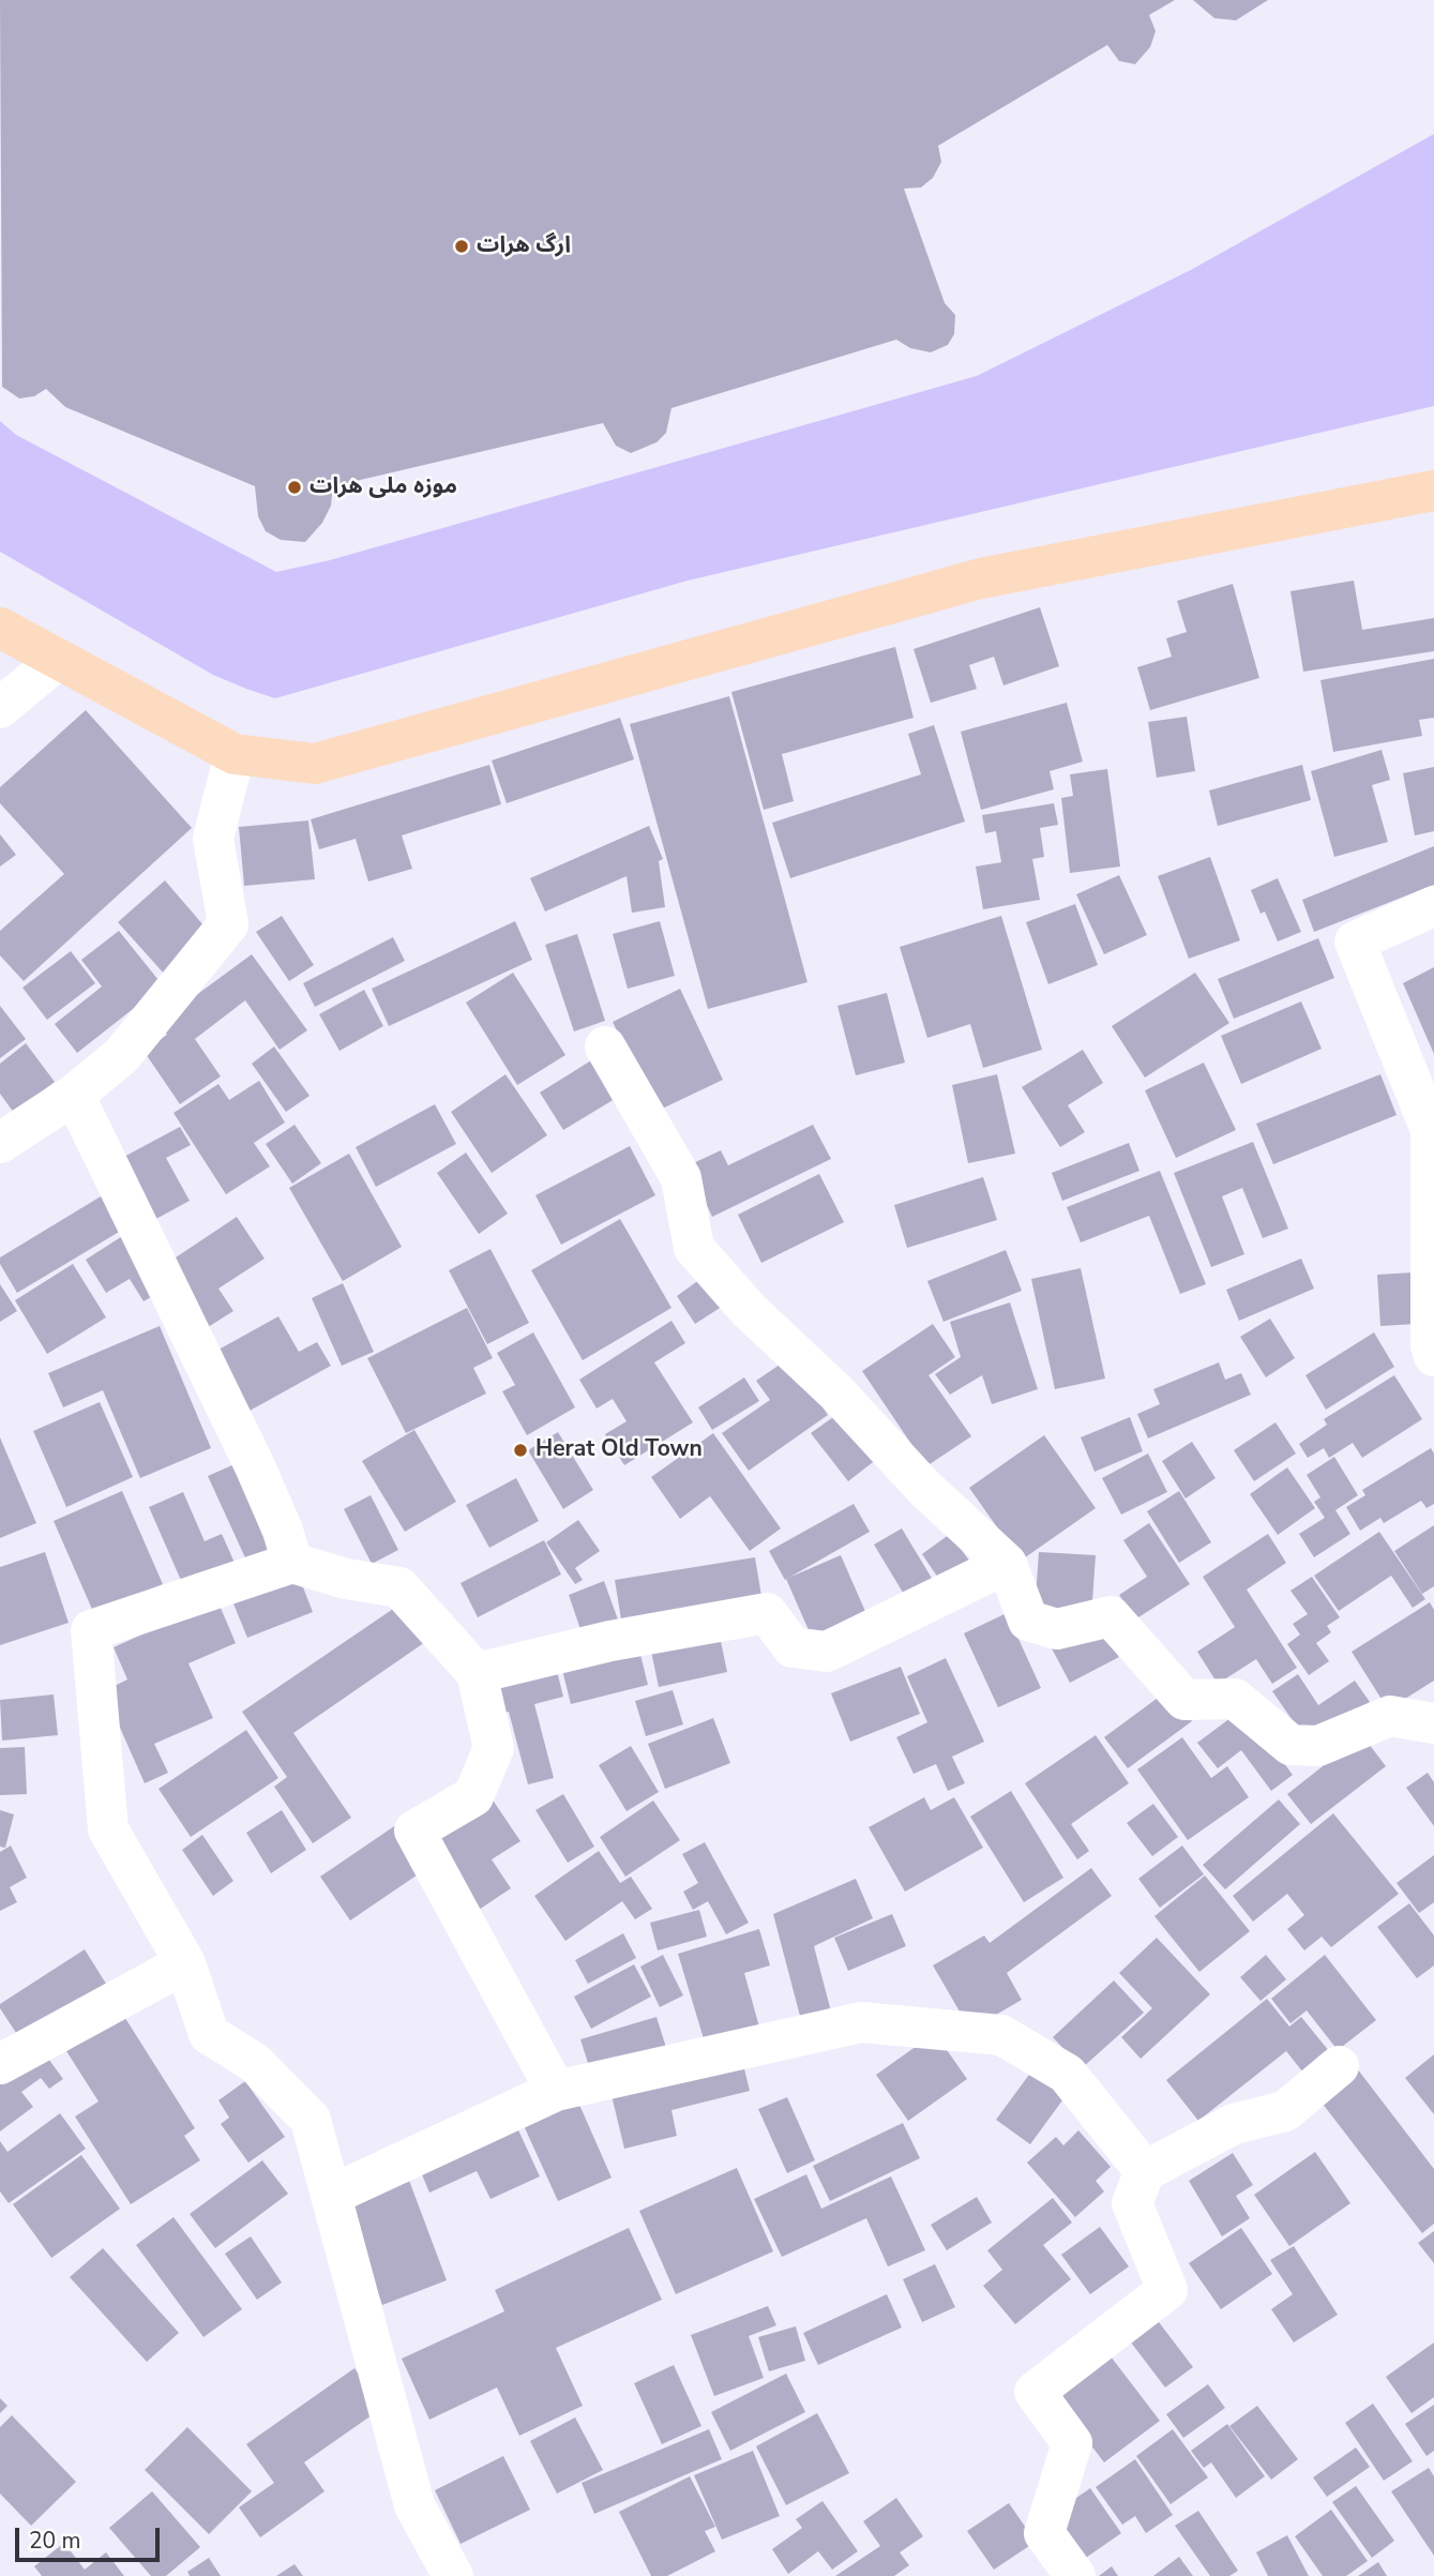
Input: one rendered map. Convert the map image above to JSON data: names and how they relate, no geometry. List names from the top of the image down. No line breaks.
{"places":["ارگ هرات","موزه ملی هرات","Herat Old Town"],"scale_bar":"20 m"}
